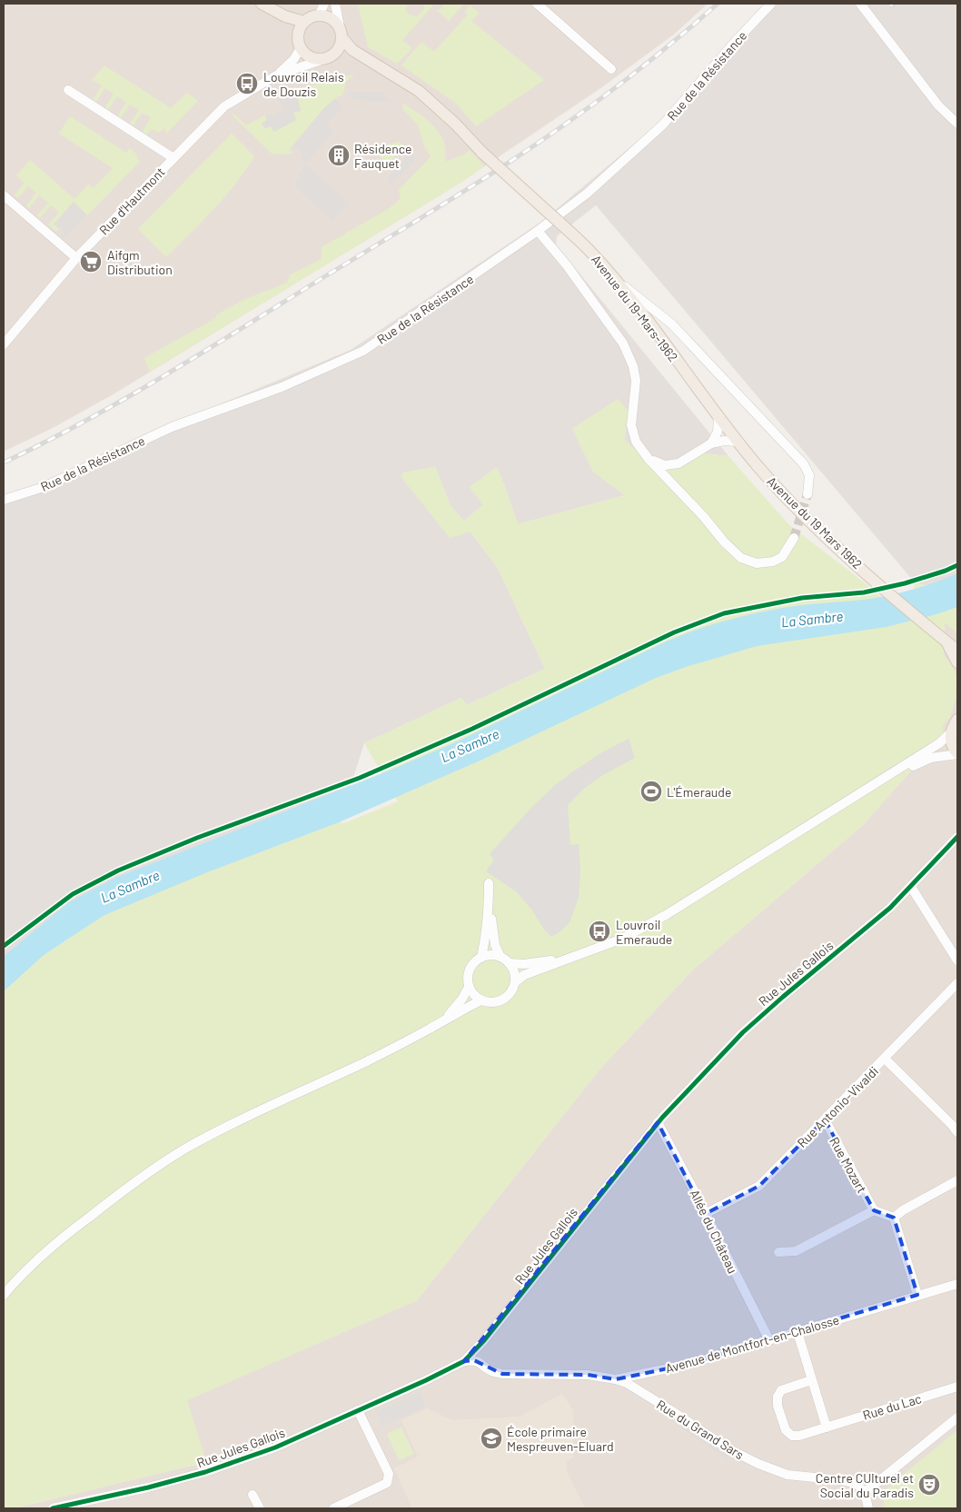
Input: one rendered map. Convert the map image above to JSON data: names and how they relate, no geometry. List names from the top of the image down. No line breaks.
{"streets":{"main road":["Avenue du 19-Mars-1962","Avenue du 19 Mars 1962"],"street":["Rue de la Résistance","Rue d'Hautmont","Rue Jules Gallois","Rue Antonio-Vivaldi","Rue Mozart","Allée du Château","Avenue de Montfort-en-Chalosse","Rue du Lac","Rue du Grand Sars"]},"crossings":[["Avenue du 19-Mars-1962","Avenue du 19 Mars 1962"],["Rue Jules Gallois","Allée du Château"],["Rue Jules Gallois","Avenue de Montfort-en-Chalosse"],["Rue Antonio-Vivaldi","Rue Mozart"],["Rue Antonio-Vivaldi","Allée du Château"],["Allée du Château","Avenue de Montfort-en-Chalosse"],["Avenue de Montfort-en-Chalosse","Rue du Grand Sars"]],"water":["La Sambre"],"places":{"bus stop":["Louvroil Relais de Douzis","Louvroil Emeraude"],"building":["Résidence Fauquet"],"supermarket":["Aifgm Distribution"],"sports":["L'Émeraude"],"school or university":["École primaire Mespreuven-Eluard"],"theatre":["Centre CUlturel et Social du Paradis"]}}
